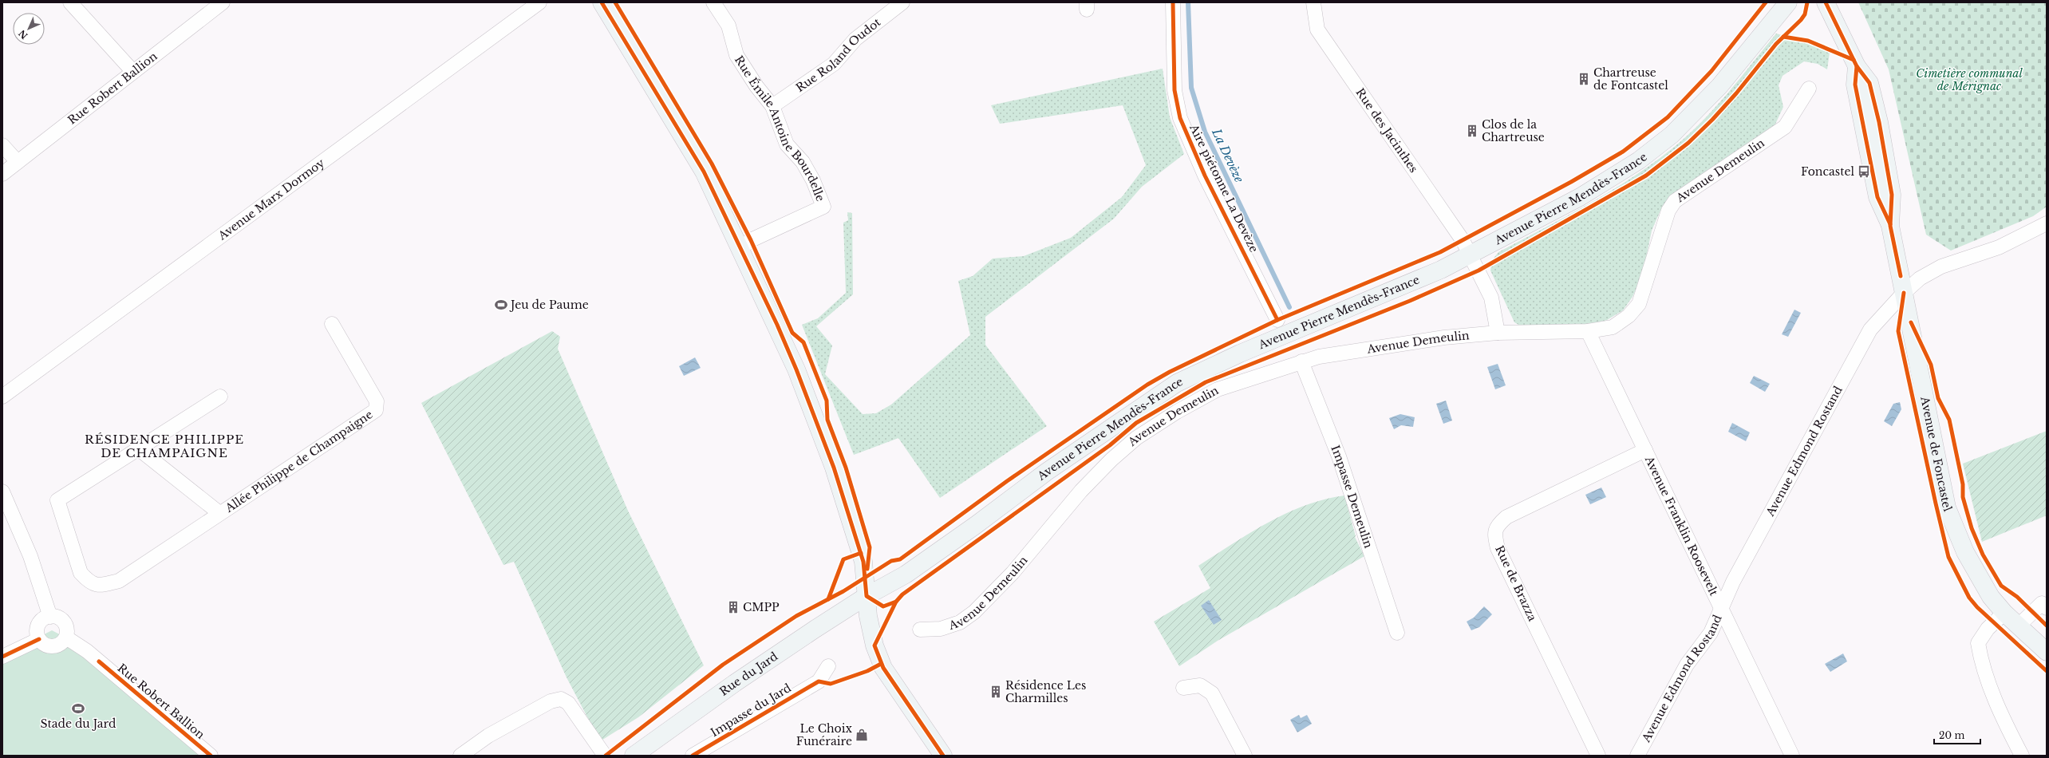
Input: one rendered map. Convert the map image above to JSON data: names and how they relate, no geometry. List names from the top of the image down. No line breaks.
{"streets":{"street":["Rue Roland Oudot","Rue Robert Ballion","Rue Émile Antoine Bourdelle","Rue des Jacinthes","Avenue Demeulin","Aire piétonne La Devèze","Avenue Pierre Mendès-France","Avenue Marx Dormoy","Avenue Edmond Rostand","Avenue de Foncastel","Allée Philippe de Champaigne","Impasse Demeulin","Avenue Franklin Roosevelt","Rue de Brazza","Rue du Jard","Impasse du Jard"]},"crossings":[["Rue Roland Oudot","Rue Émile Antoine Bourdelle"],["Rue des Jacinthes","Avenue Pierre Mendès-France"],["Avenue Demeulin","Impasse Demeulin"],["Avenue Demeulin","Avenue Franklin Roosevelt"],["Avenue Pierre Mendès-France","Rue du Jard"],["Avenue Edmond Rostand","Avenue de Foncastel"],["Avenue Edmond Rostand","Avenue Franklin Roosevelt"],["Avenue Franklin Roosevelt","Rue de Brazza"]],"districts":["RÉSIDENCE PHILIPPE DE CHAMPAIGNE"],"water":["La Devèze"],"parks":["Cimetière communal de Mérignac"],"places":{"building":["Chartreuse de Fontcastel","Clos de la Chartreuse","CMPP","Résidence Les Charmilles"],"bus stop":["Foncastel"],"sports":["Jeu de Paume","Stade du Jard"],"shop":["Le Choix Funéraire"]},"scale_bar":"20 m","north":"bottom left"}
